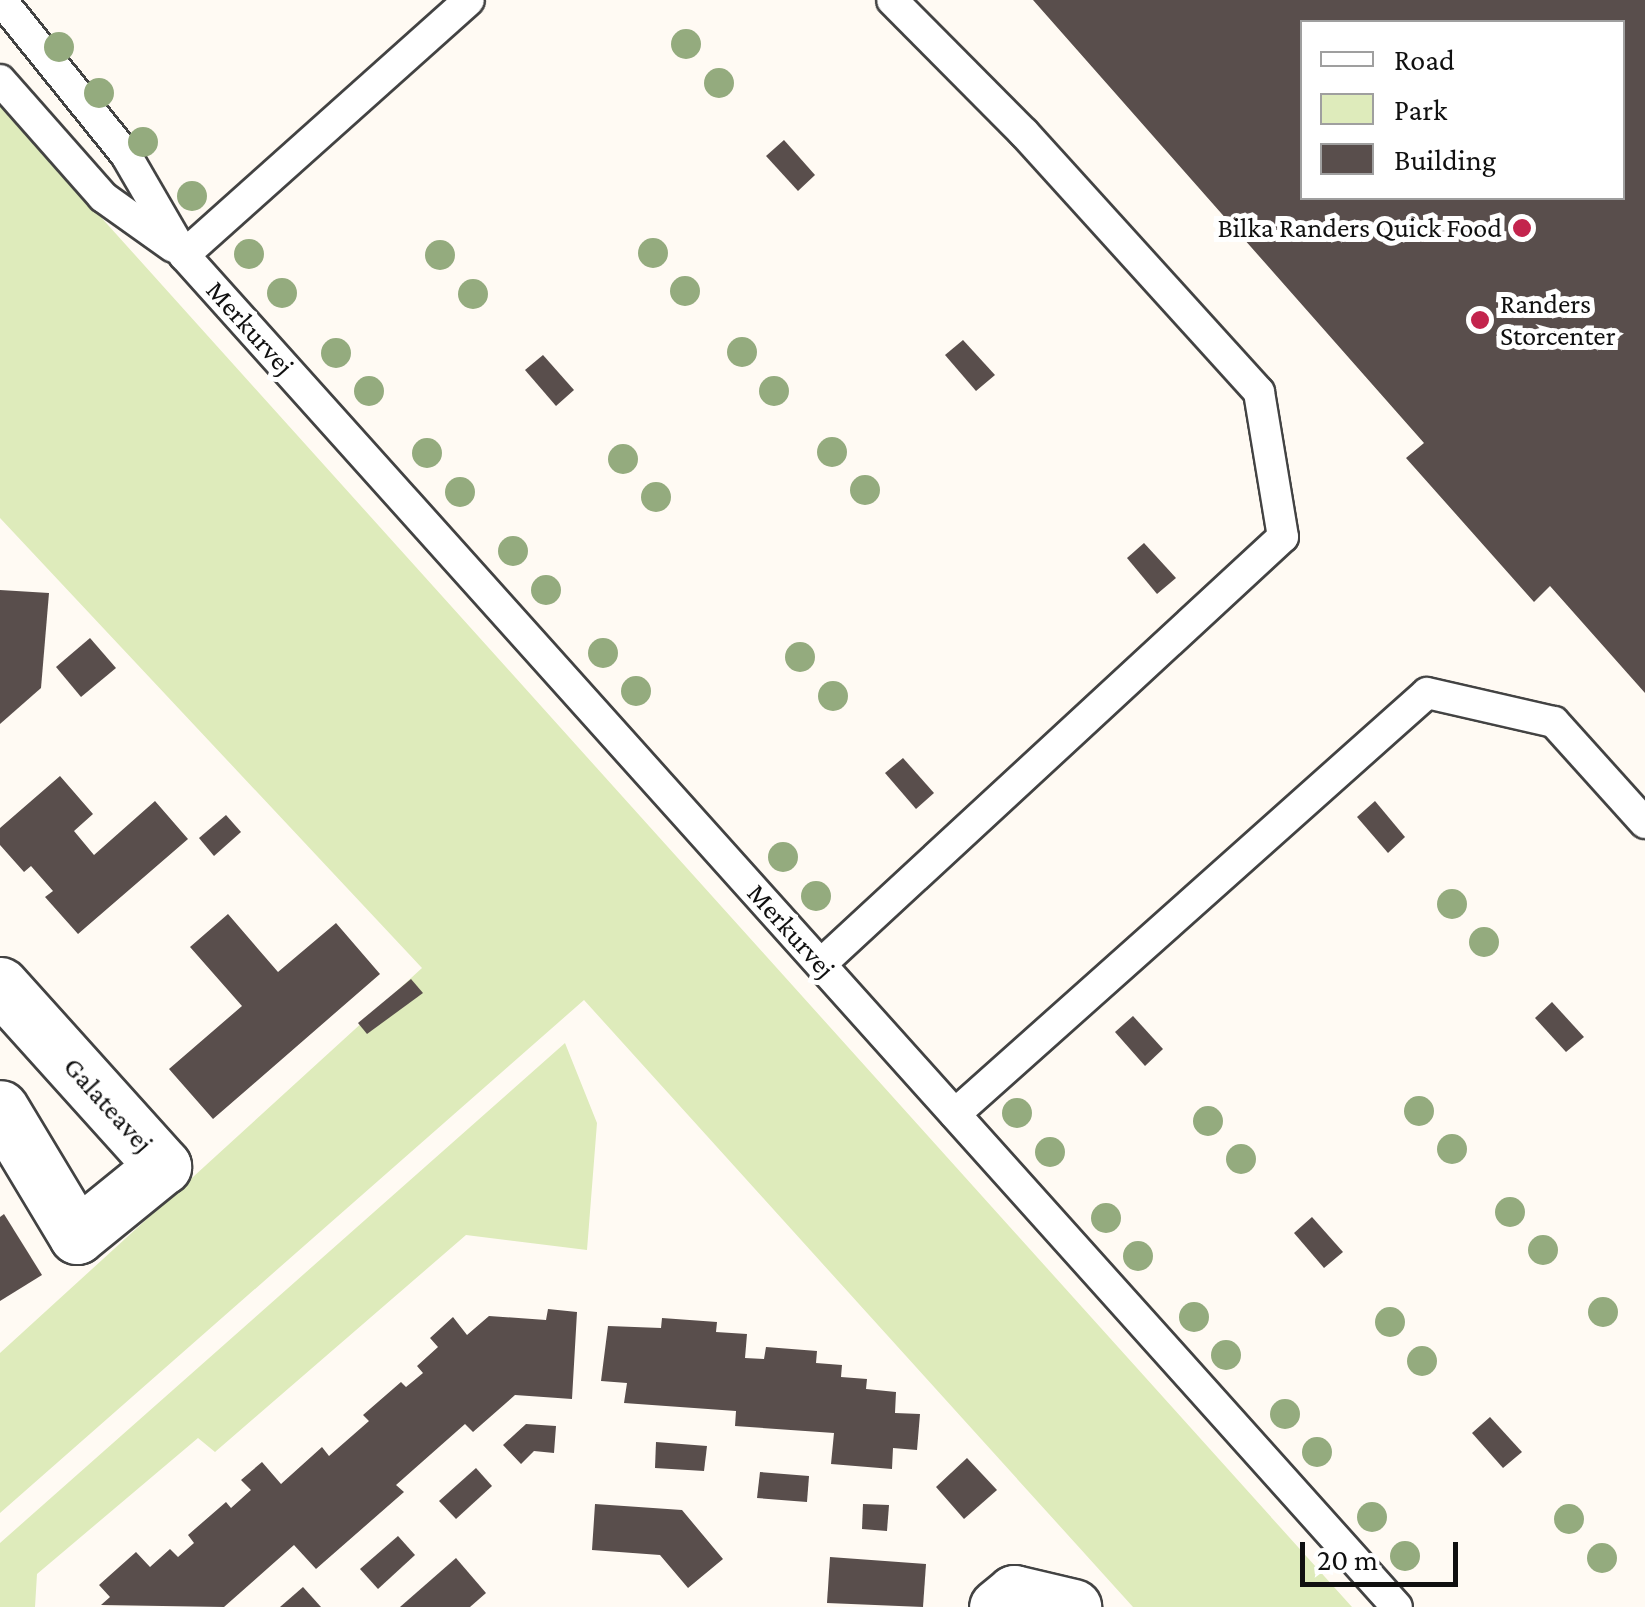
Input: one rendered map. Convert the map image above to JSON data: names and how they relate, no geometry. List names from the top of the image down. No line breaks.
{"streets":{"street":["Galateavej"],"lane":["Merkurvej"]},"places":["Bilka Randers Quick Food","Randers Storcenter"],"legend":["Road","Park","Building"],"scale_bar":"20 m"}
